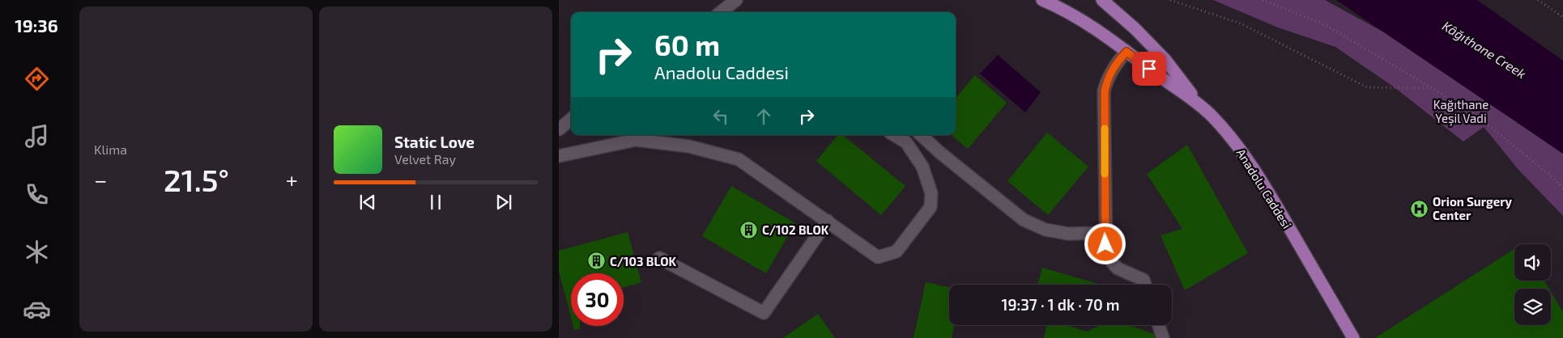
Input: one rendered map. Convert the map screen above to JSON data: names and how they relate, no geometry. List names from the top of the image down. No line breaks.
{"streets":{"main road":["Anadolu Caddesi"]},"water":["Kâğıthane Creek"],"parks":["Kağıthane Yeşil Vadi"],"places":{"hospital":["Orion Surgery Center"],"building":["C/102 BLOK","C/103 BLOK"]},"page":{"tabs":"19:36","tile":"Klima","turn":["60 m","Anadolu Caddesi"],"song":["Static Love","Velvet Ray"],"heat":["−","21.5°","+"],"limit":"30","trip":"19:37 · 1 dk · 70 m"}}
